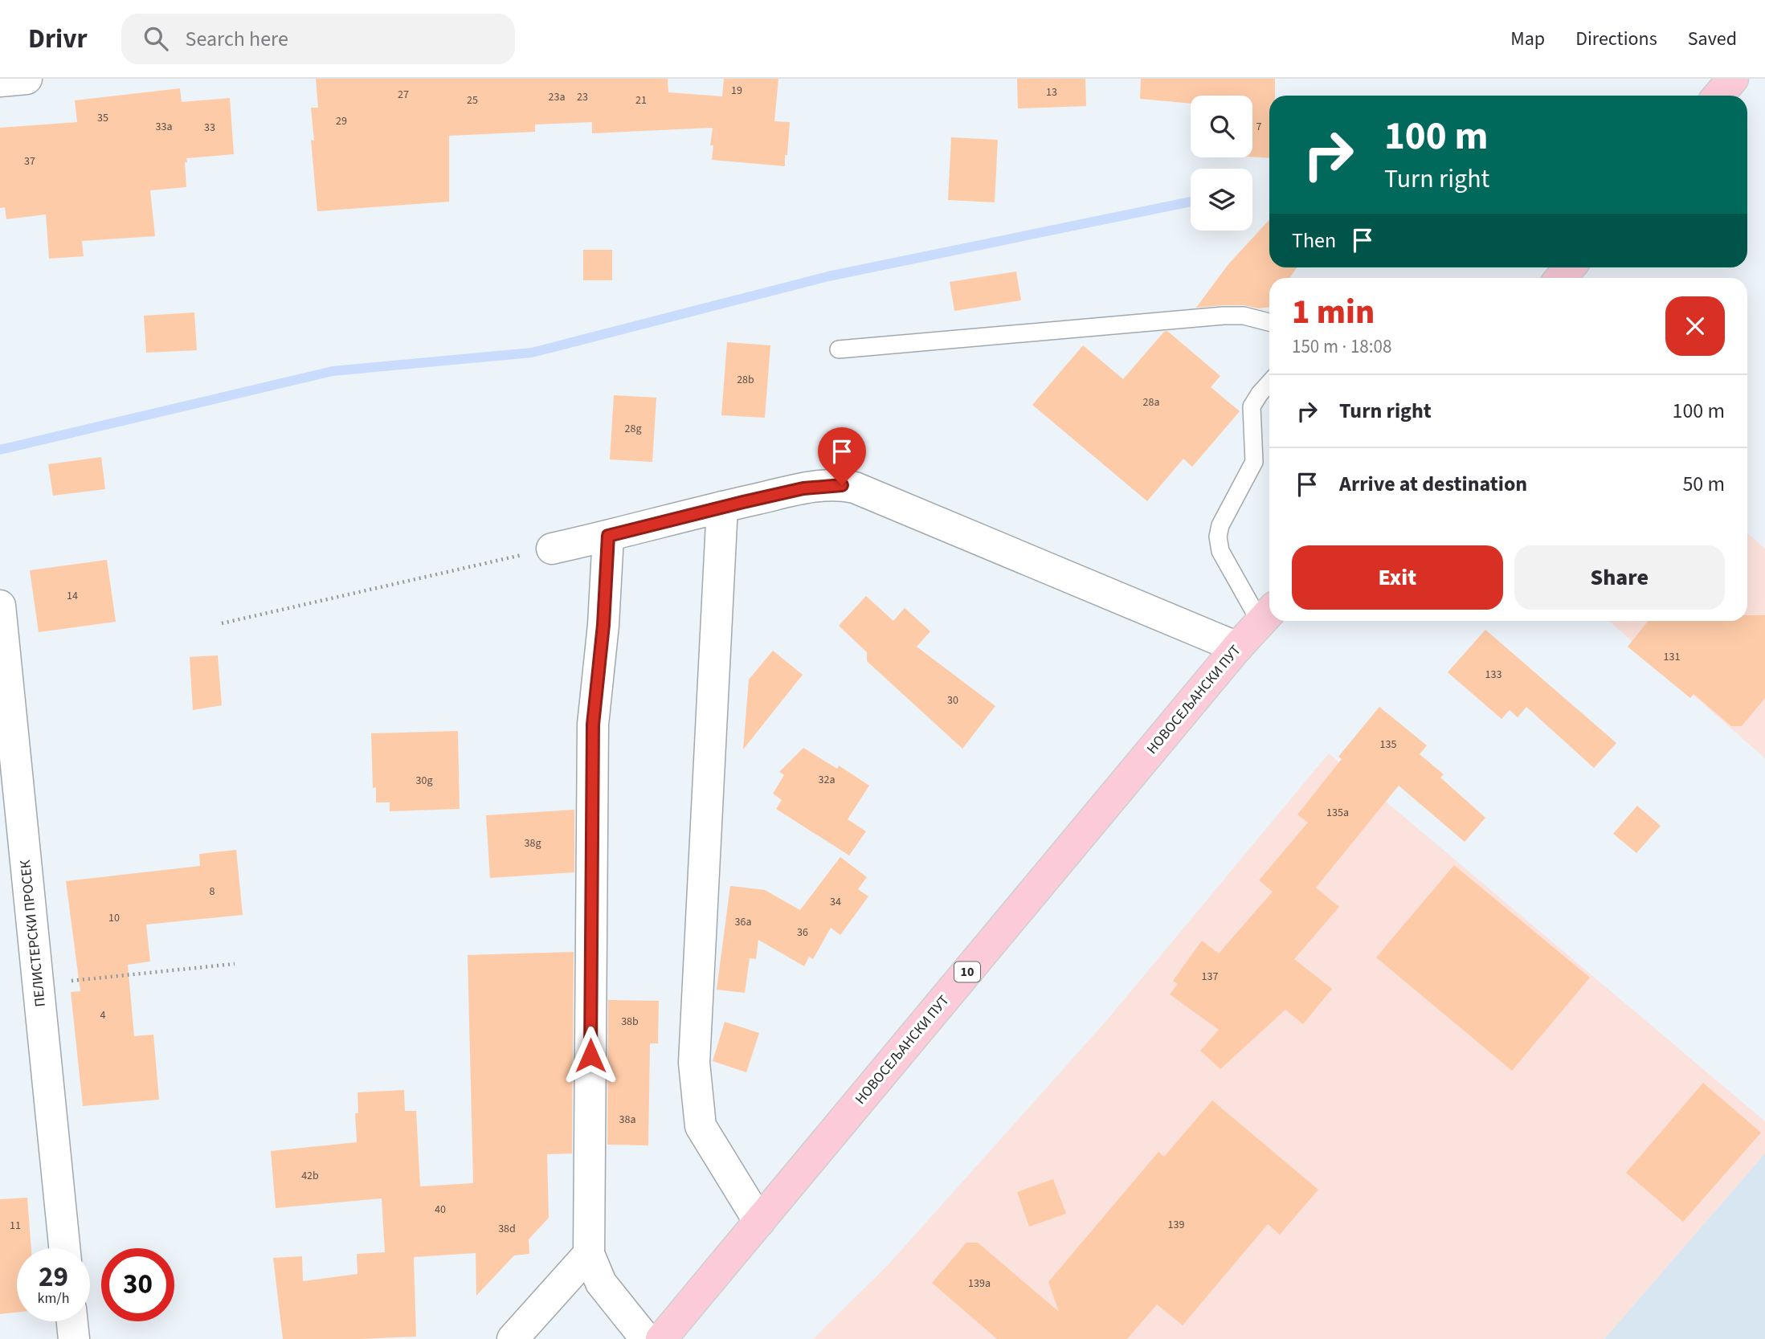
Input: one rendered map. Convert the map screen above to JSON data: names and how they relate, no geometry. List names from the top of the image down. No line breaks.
{"streets":{"main road":["НОВОСЕЉАНСКИ ПУТ","10"],"street":["ПЕЛИСТЕРСКИ ПРОСЕК"]},"house_numbers":["19","13","27","23a","23","25","21","35","29","33a","7","33","37","28b","28a","28g","14","131","133","30","135","32a","30g","135a","38g","8","34","10","36a","36","137","4","38b","38a","42b","40","139","11","38d","139a"],"page":{"header":"Drivr","search":"Search here","nav":["Map","Directions","Saved"],"turn":["100 m","Turn right"],"then":"Then","heading":["1 min","150 m · 18:08"],"list":[{"name":"Turn right","value":"100 m"},{"name":"Arrive at destination","value":"50 m"}],"buttons":["Exit","Share"],"speed":"29 km/h","limit":"30"}}
